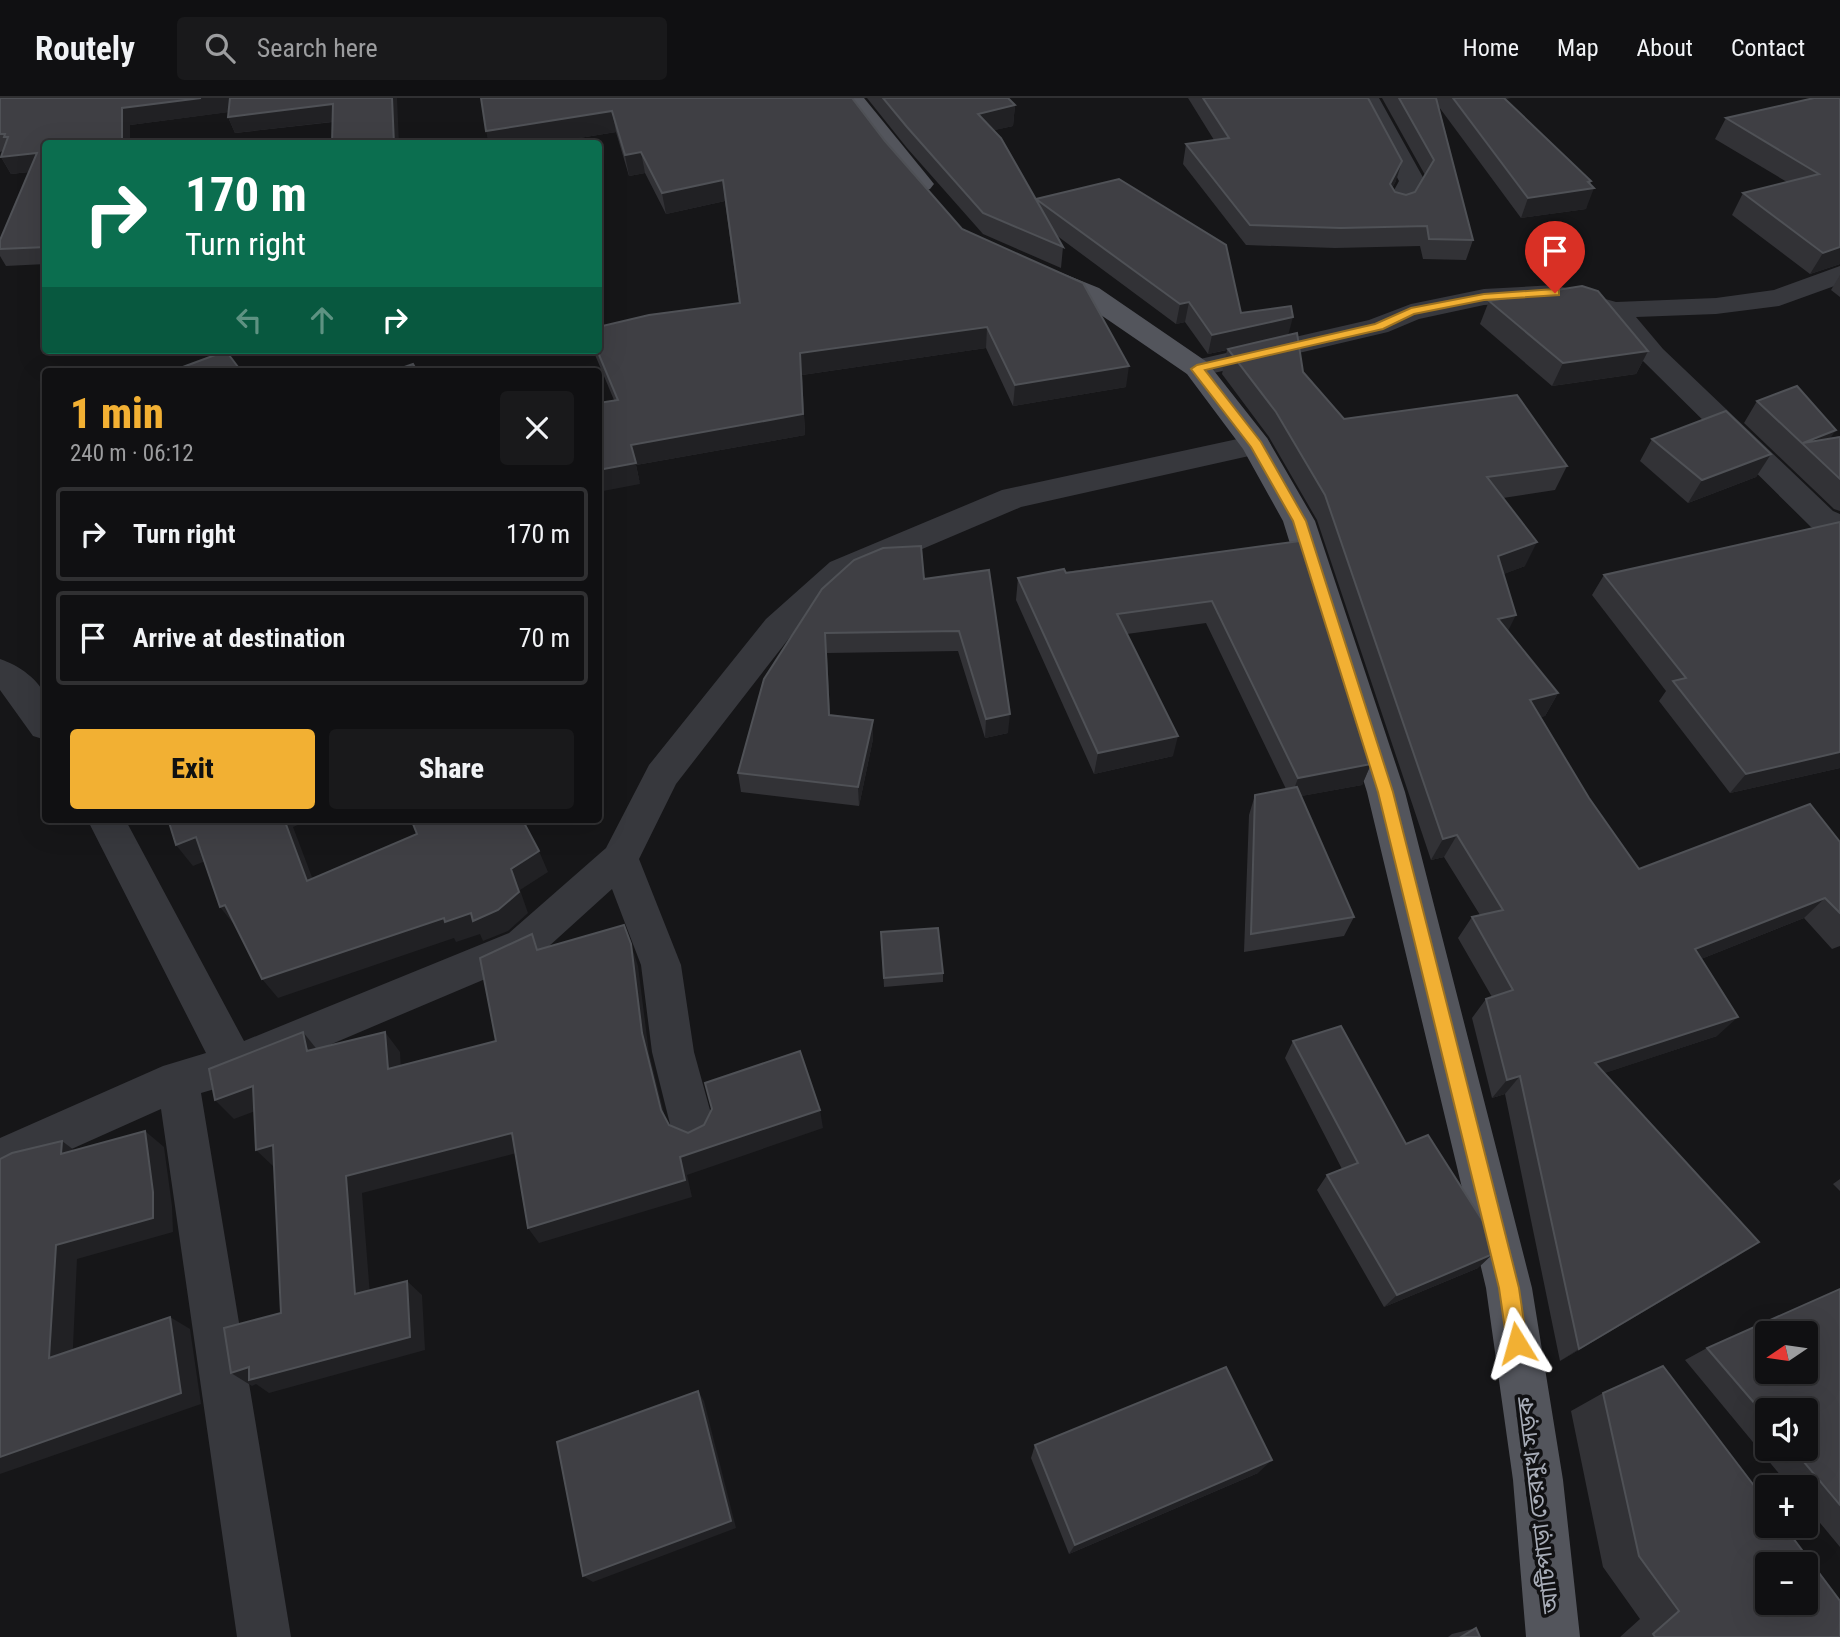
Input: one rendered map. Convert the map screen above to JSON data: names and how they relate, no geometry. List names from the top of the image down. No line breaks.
{"streets":{"main road":["আটিপাড়া তেরমুখ সড়ক"]},"north":"left","page":{"header":"Routely","search":"Search here","nav":["Home","Map","About","Contact"],"turn":["170 m","Turn right"],"heading":["1 min","240 m · 06:12"],"list":[{"name":"Turn right","value":"170 m"},{"name":"Arrive at destination","value":"70 m"}],"buttons":["Exit","Share"],"map_buttons":["+","−"]}}
